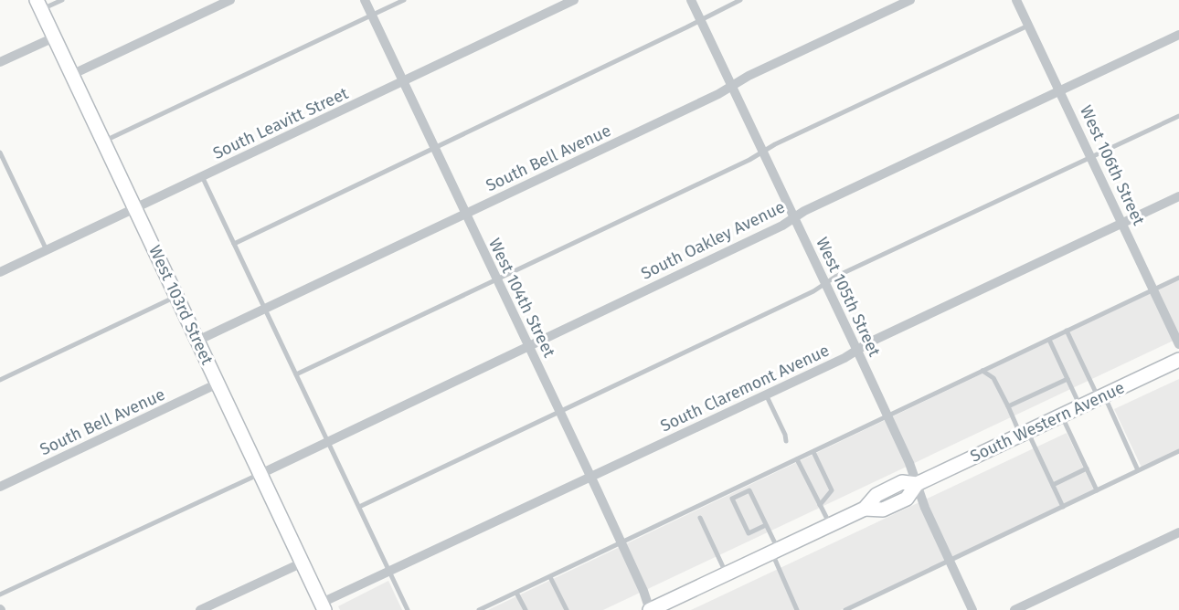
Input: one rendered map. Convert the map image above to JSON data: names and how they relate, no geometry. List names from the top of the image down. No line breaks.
{"streets":{"main road":["West 103rd Street","South Western Avenue"],"street":["South Leavitt Street","South Bell Avenue","West 106th Street","South Oakley Avenue","West 105th Street","West 104th Street","South Claremont Avenue"]},"crossings":[["South Leavitt Street","West 104th Street"],["South Leavitt Street","West 103rd Street"],["South Bell Avenue","West 105th Street"],["South Bell Avenue","West 104th Street"],["South Bell Avenue","West 103rd Street"],["West 106th Street","South Oakley Avenue"],["West 106th Street","South Claremont Avenue"],["South Oakley Avenue","West 105th Street"],["South Oakley Avenue","West 104th Street"],["South Oakley Avenue","West 103rd Street"],["West 105th Street","South Claremont Avenue"],["West 105th Street","South Western Avenue"],["West 104th Street","South Claremont Avenue"],["West 104th Street","South Western Avenue"],["West 103rd Street","South Claremont Avenue"]]}
